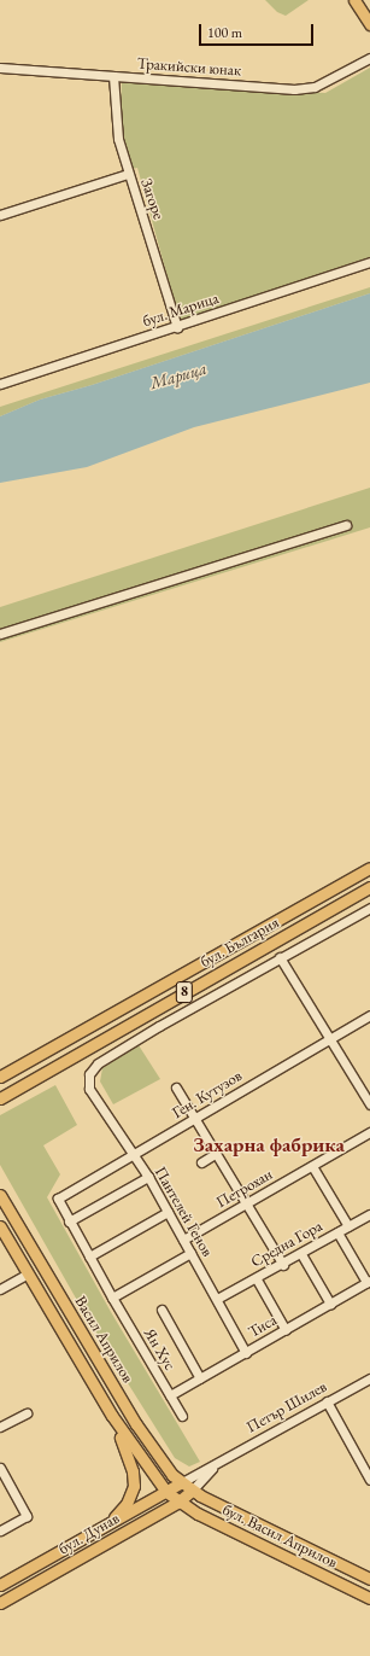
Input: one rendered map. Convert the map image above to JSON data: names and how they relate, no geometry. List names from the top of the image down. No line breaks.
{"streets":{"main road":["бул. България","8","Васил Априлов","бул. Дунав","бул. Васил Априлов"],"street":["Тракийски юнак","Загоре","бул. Марица","Ген. Кутузов","Петрохан","Пантелей Генов","Средна Гора","Тиса","Ян Хус","Петър Шилев"]},"crossings":[["Тракийски юнак","Загоре"],["Загоре","бул. Марица"],["бул. България","Пантелей Генов"],["Ген. Кутузов","Пантелей Генов"],["Ген. Кутузов","Ян Хус"],["Петрохан","Пантелей Генов"],["Пантелей Генов","Средна Гора"],["Пантелей Генов","Тиса"],["Тиса","Ян Хус"],["Васил Априлов","Петър Шилев"],["Васил Априлов","бул. Дунав"],["Васил Априлов","бул. Васил Априлов"],["Петър Шилев","бул. Дунав"],["Петър Шилев","бул. Васил Априлов"],["бул. Дунав","бул. Васил Априлов"]],"districts":["Захарна фабрика"],"water":["Марица"],"scale_bar":"100 m"}
